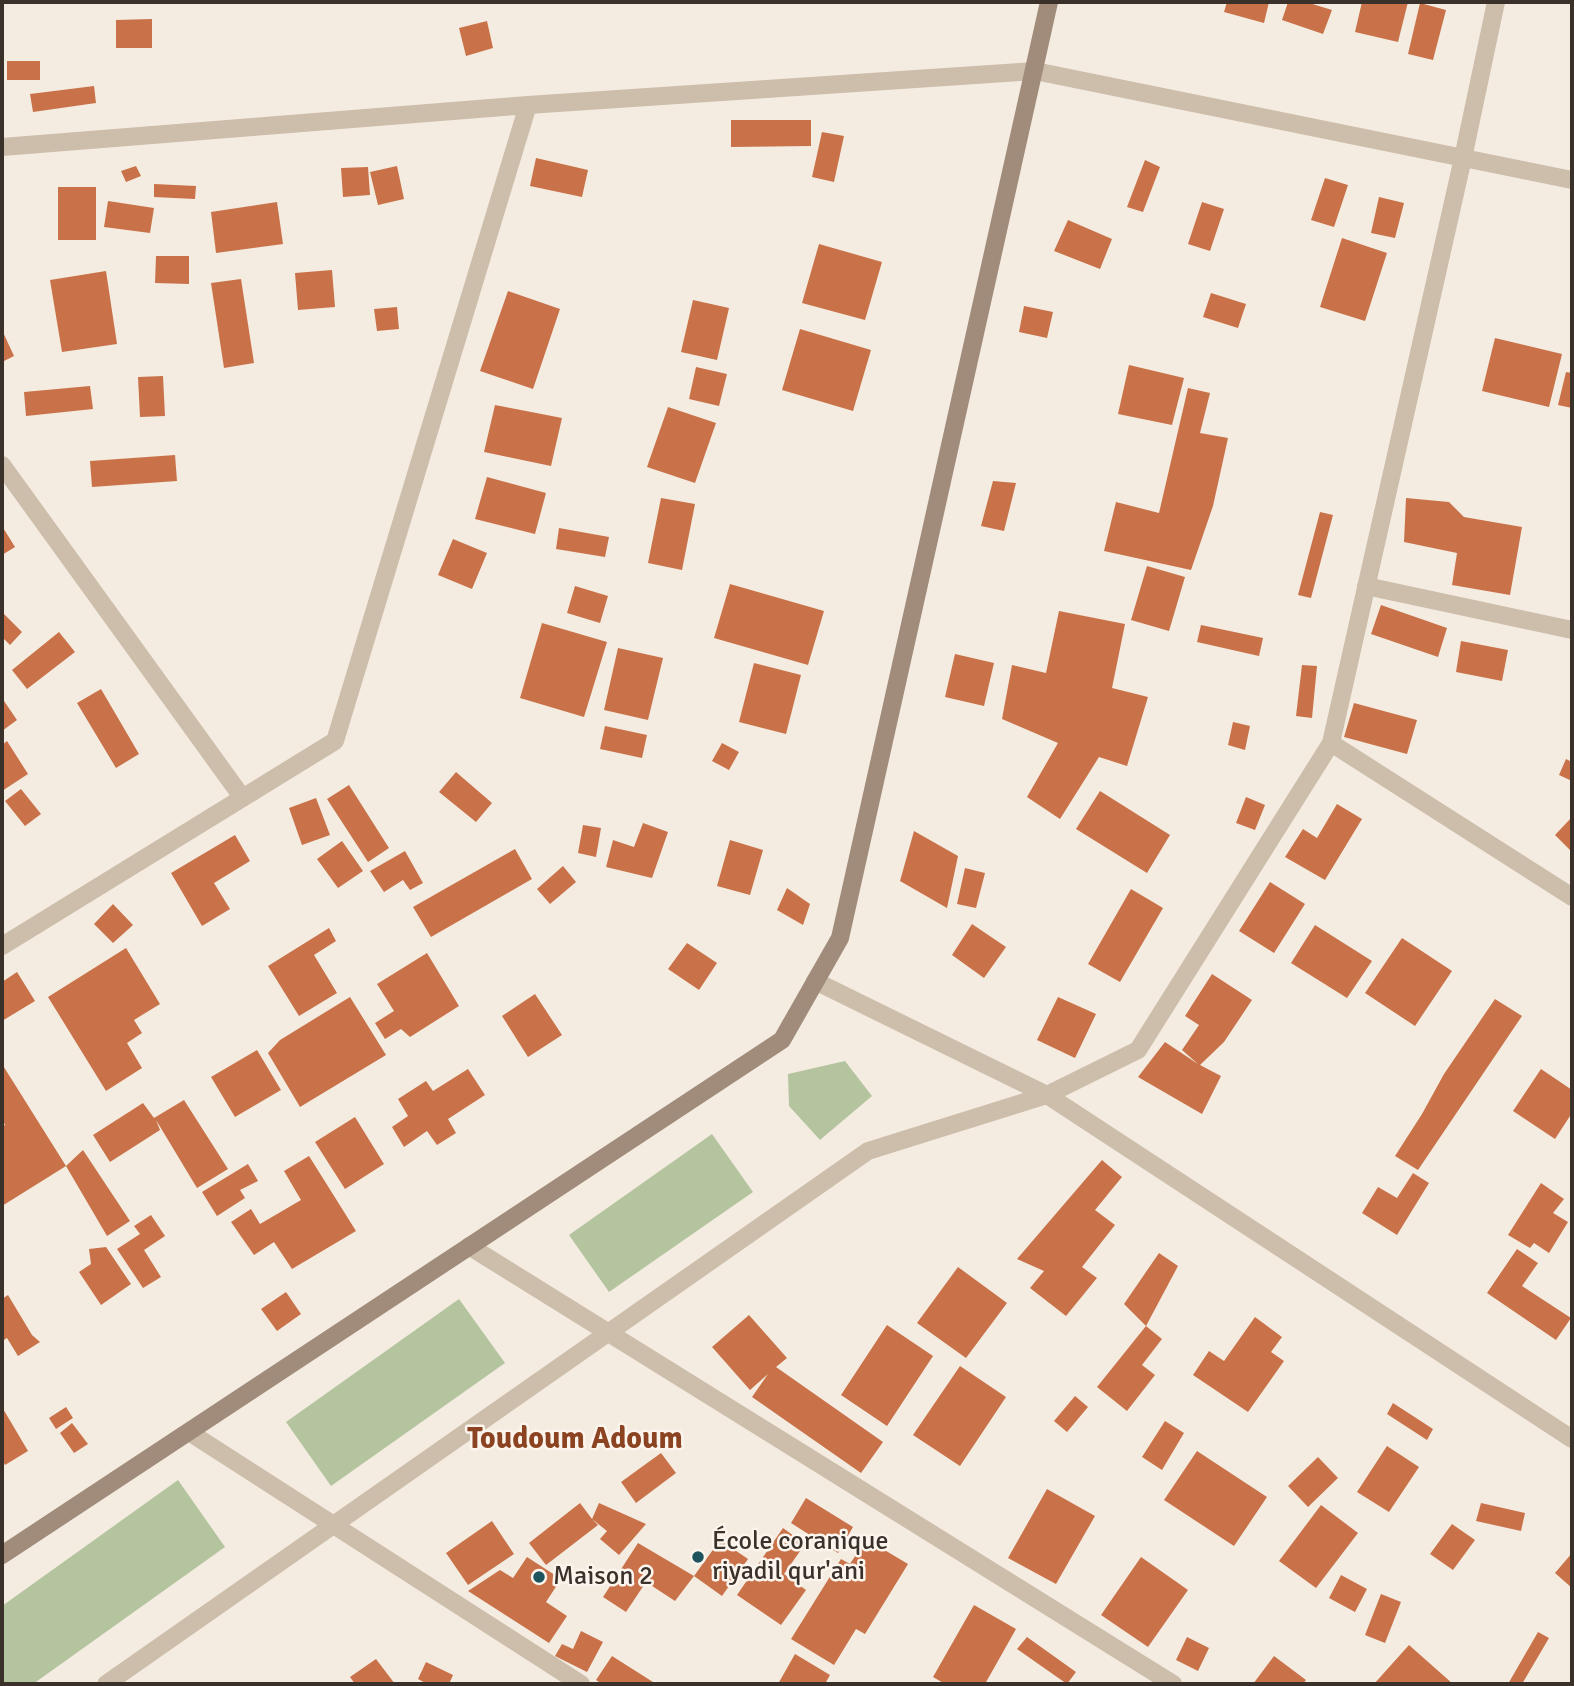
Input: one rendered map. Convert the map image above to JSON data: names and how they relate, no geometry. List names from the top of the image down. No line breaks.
{"districts":["Toudoum Adoum"],"places":["École coranique riyadil qur'ani","Maison 2"]}
